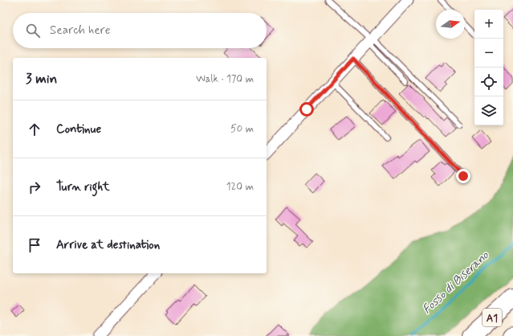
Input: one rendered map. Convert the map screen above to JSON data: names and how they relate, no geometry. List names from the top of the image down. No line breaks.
{"streets":{"highway":["A1"]},"water":["Fosso di Biserano"],"north":"right","page":{"map_buttons":["+","−"],"search":"Search here","heading":["3 min","Walk · 170 m"],"list":[["Continue","50 m"],["Turn right","120 m"],"Arrive at destination"]}}
